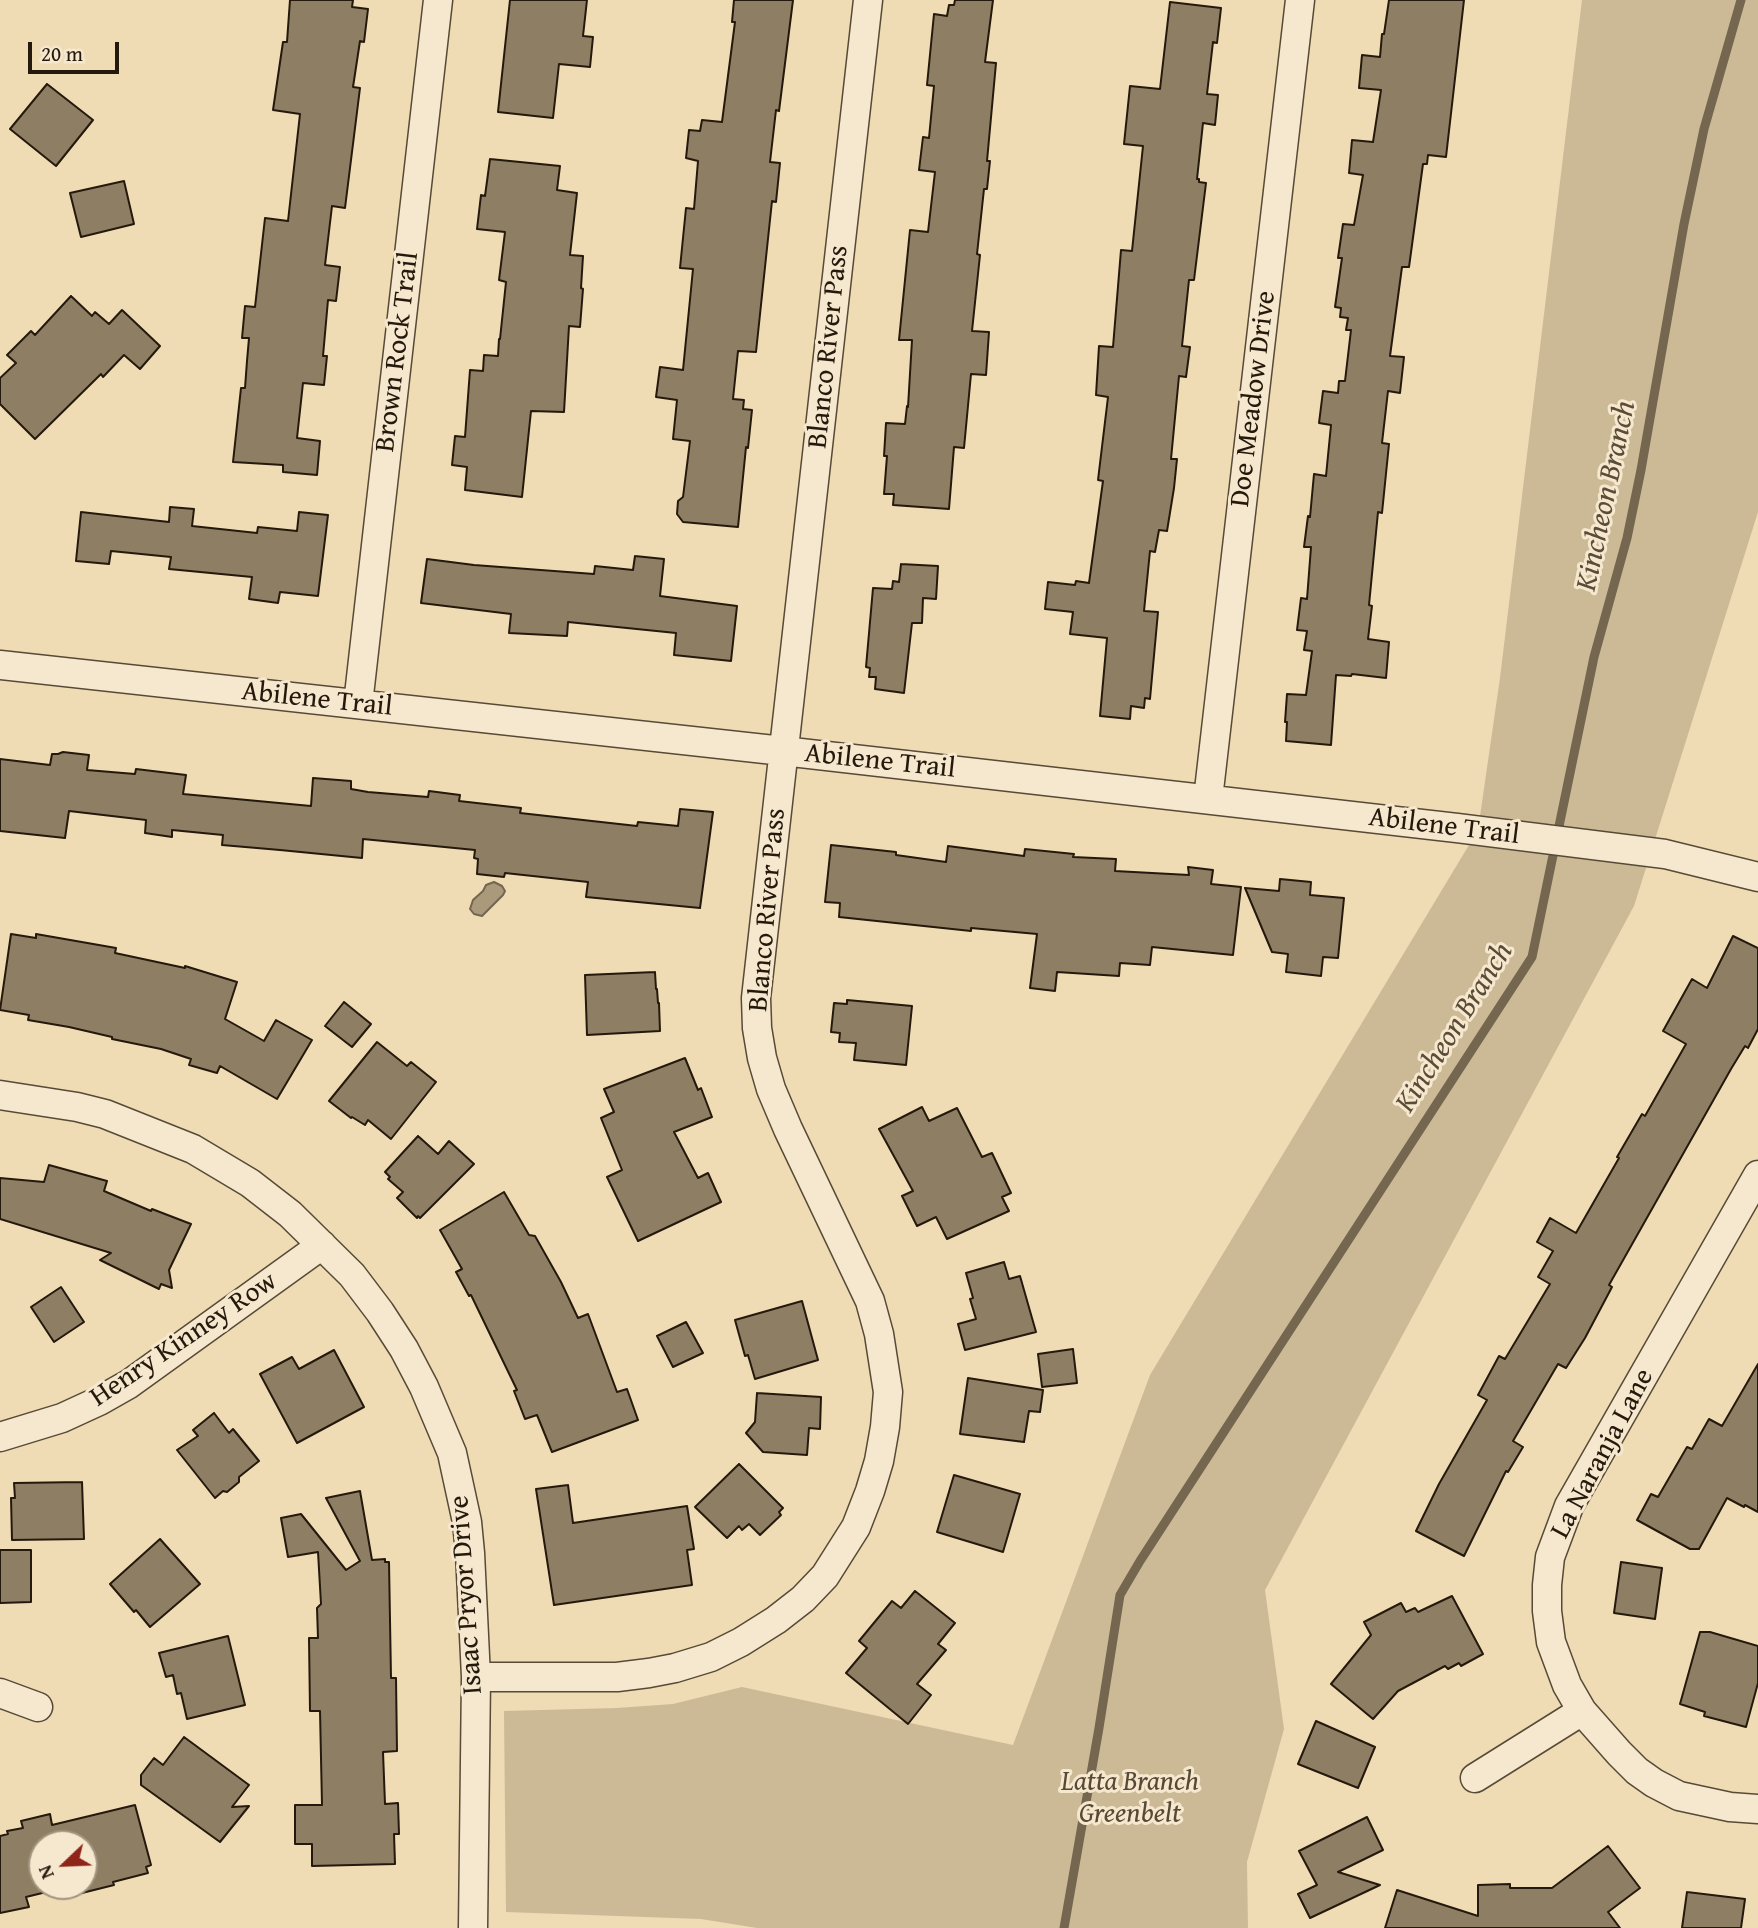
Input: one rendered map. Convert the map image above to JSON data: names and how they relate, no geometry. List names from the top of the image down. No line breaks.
{"streets":{"street":["Blanco River Pass","Brown Rock Trail","Doe Meadow Drive","Abilene Trail","Henry Kinney Row","La Naranja Lane","Isaac Pryor Drive"]},"crossings":[["Blanco River Pass","Abilene Trail"],["Blanco River Pass","Isaac Pryor Drive"],["Brown Rock Trail","Abilene Trail"],["Doe Meadow Drive","Abilene Trail"],["Henry Kinney Row","Isaac Pryor Drive"]],"water":["Kincheon Branch"],"parks":["Latta Branch Greenbelt"],"scale_bar":"20 m","north":"bottom left"}
